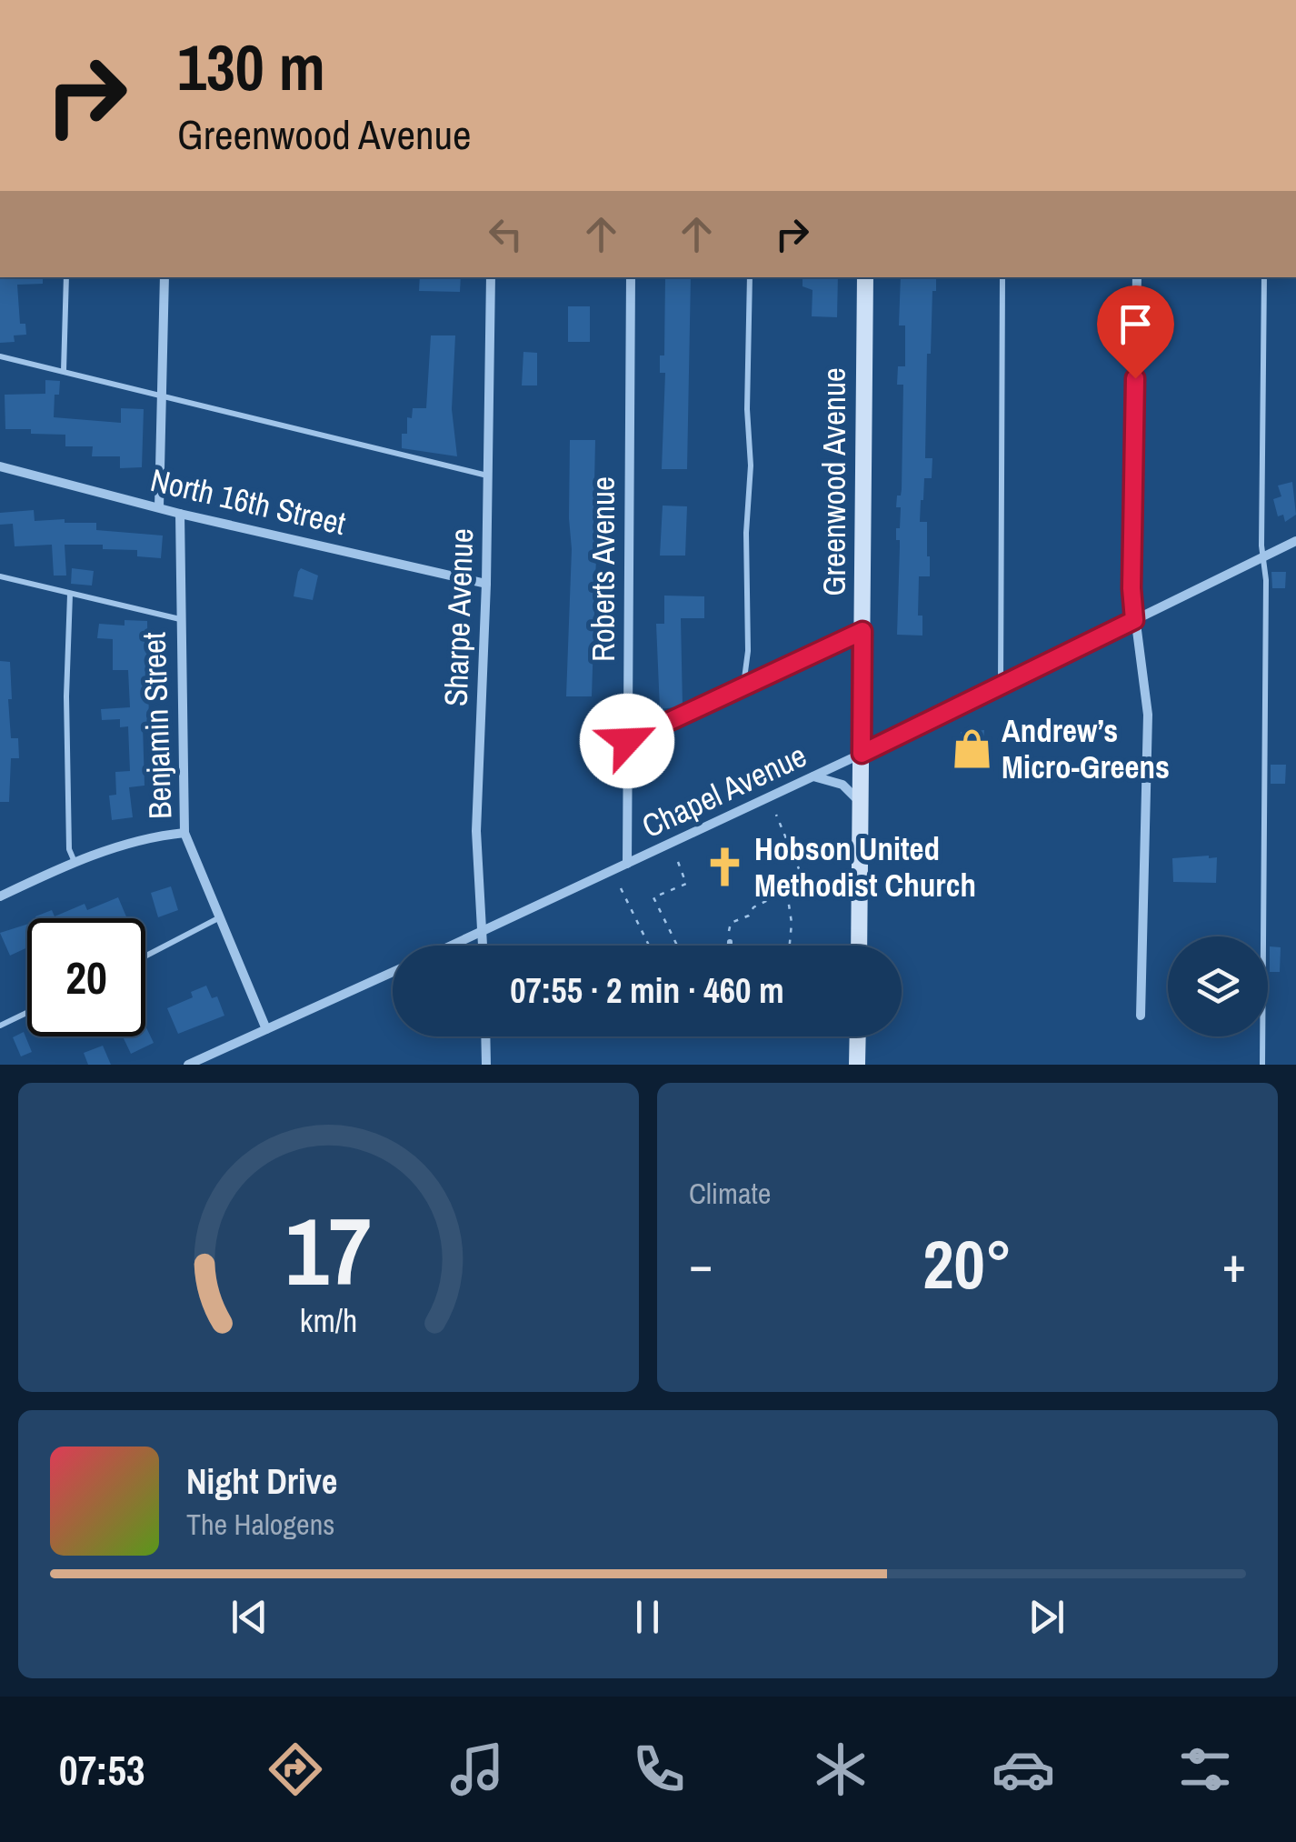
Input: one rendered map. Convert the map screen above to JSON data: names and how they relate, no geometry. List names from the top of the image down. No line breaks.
{"streets":{"street":["Greenwood Avenue","North 16th Street","Roberts Avenue","Sharpe Avenue","Benjamin Street","Chapel Avenue"]},"crossings":[["Greenwood Avenue","Chapel Avenue"],["North 16th Street","Sharpe Avenue"],["North 16th Street","Benjamin Street"],["Roberts Avenue","Chapel Avenue"],["Sharpe Avenue","Chapel Avenue"]],"places":{"shop":["Andrew’s Micro-Greens"],"church":["Hobson United Methodist Church"]},"page":{"turn":["130 m","Greenwood Avenue"],"limit":"20","trip":"07:55 · 2 min · 460 m","tile":"Climate","heat":["−","20°","+"],"song":["Night Drive","The Halogens"],"tabs":"07:53","gauge":["17","km/h"]}}
